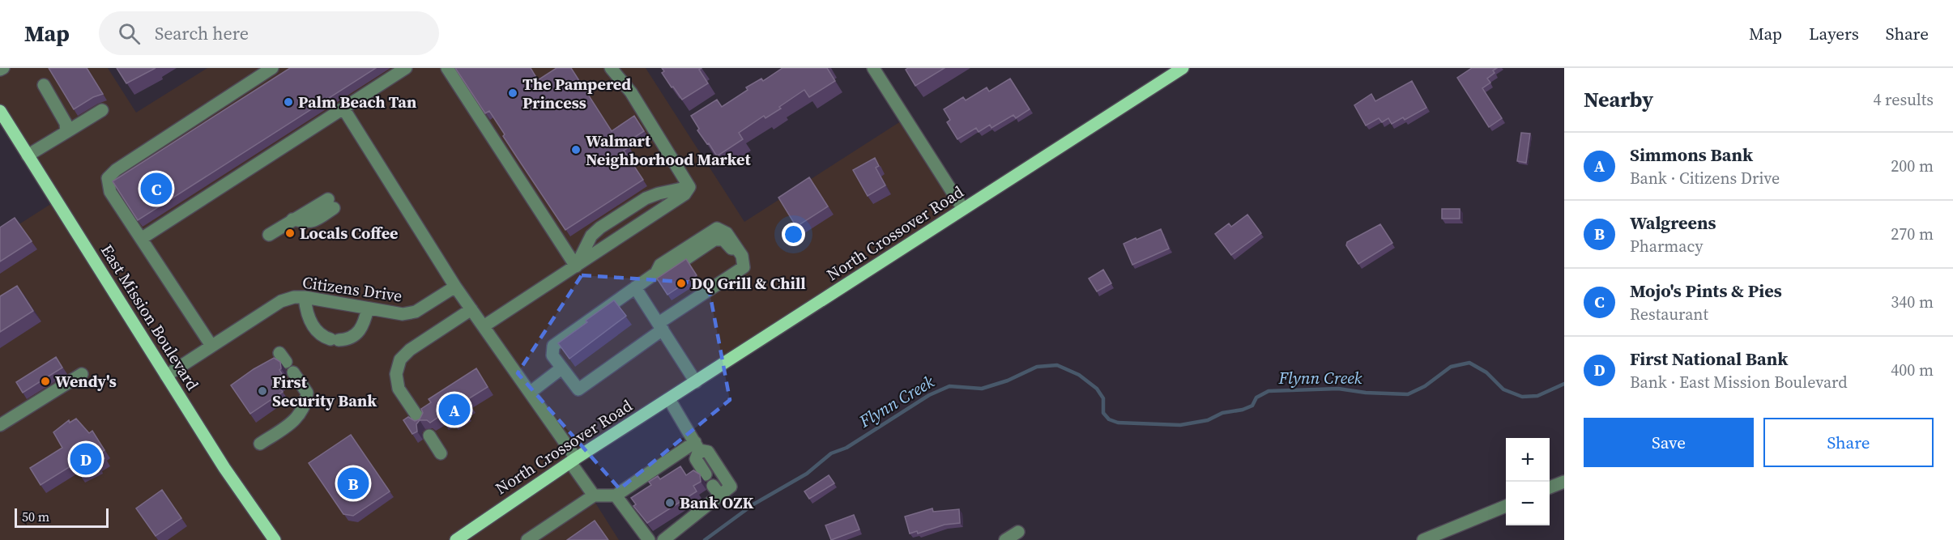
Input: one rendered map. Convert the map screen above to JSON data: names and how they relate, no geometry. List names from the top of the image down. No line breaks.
{"streets":{"main road":["North Crossover Road","East Mission Boulevard"],"street":["Citizens Drive"]},"crossings":[["Citizens Drive","East Mission Boulevard"]],"water":["Flynn Creek"],"places":["The Pampered Princess","Palm Beach Tan","Walmart Neighborhood Market","Locals Coffee","DQ Grill & Chill","Wendy's","First Security Bank","Bank OZK"],"scale_bar":"50 m","page":{"header":"Map","search":"Search here","nav":["Map","Layers","Share"],"heading":["Nearby","4 results"],"list":[{"mark":"A","name":"Simmons Bank","note":"Bank · Citizens Drive","value":"200 m"},{"mark":"B","name":"Walgreens","note":"Pharmacy","value":"270 m"},{"mark":"C","name":"Mojo's Pints & Pies","note":"Restaurant","value":"340 m"},{"mark":"D","name":"First National Bank","note":"Bank · East Mission Boulevard","value":"400 m"}],"pins":["C","A","D","B"],"buttons":["Save","Share"],"map_buttons":["+","−"],"scale":"50 m"}}
